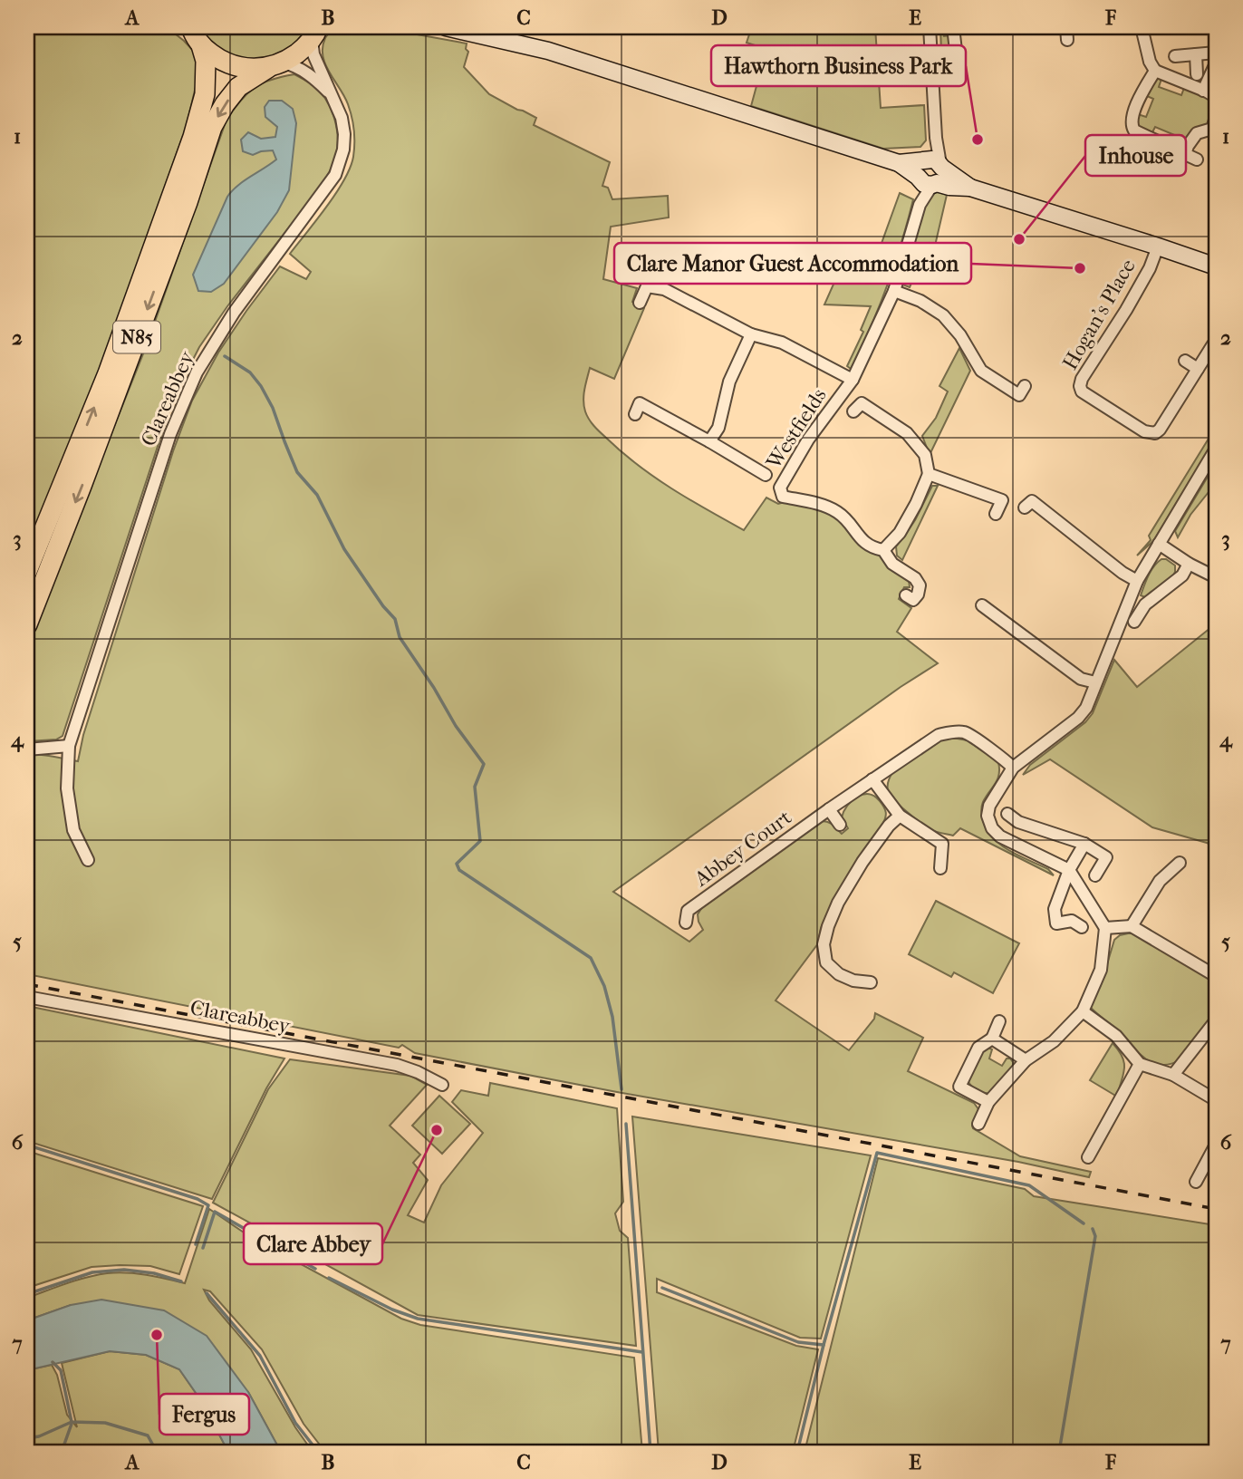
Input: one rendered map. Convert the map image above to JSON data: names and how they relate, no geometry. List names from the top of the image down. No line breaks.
{"streets":{"main road":["N85"],"street":["Hogan's Place","Clareabbey","Westfields","Abbey Court"]},"crossings":[["N85","Clareabbey"]],"places":["Hawthorn Business Park","Inhouse","Clare Manor Guest Accommodation","Clare Abbey","Fergus"],"grid":{"columns":["A","B","C","D","E","F"],"rows":["1","2","3","4","5","6","7"]}}
